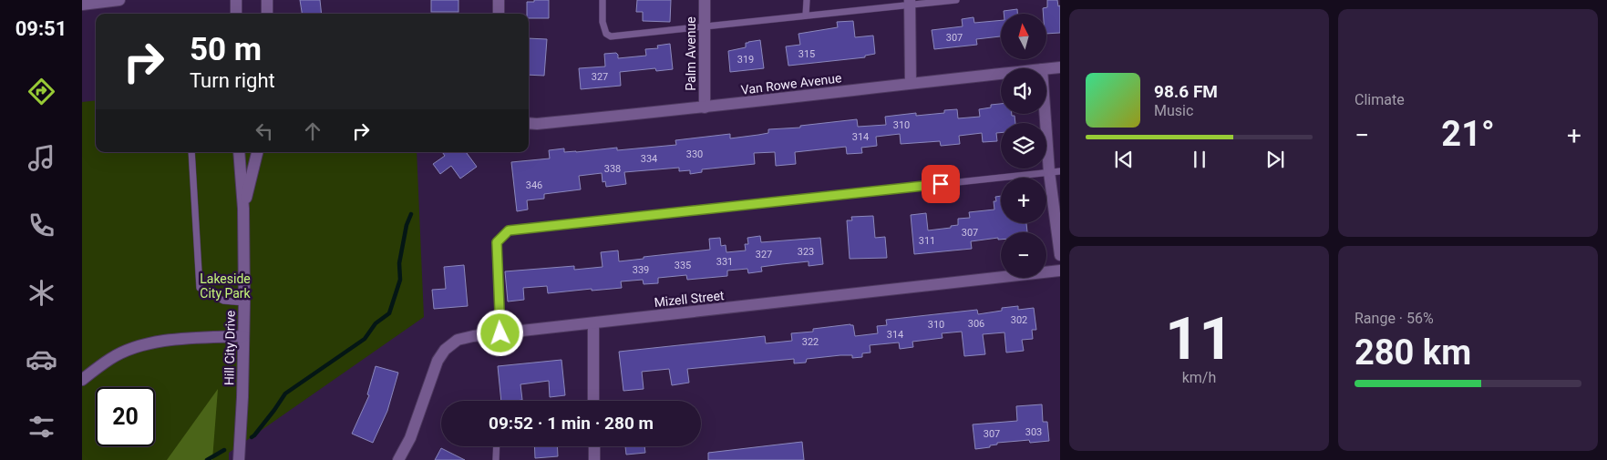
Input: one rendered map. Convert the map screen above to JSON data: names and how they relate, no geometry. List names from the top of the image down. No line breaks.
{"streets":{"street":["Palm Avenue","Van Rowe Avenue","Mizell Street","Hill City Drive"]},"crossings":[["Palm Avenue","Van Rowe Avenue"]],"parks":["Lakeside City Park"],"house_numbers":["307","315","319","327","310","314","330","334","338","346","307","311","323","327","331","335","339","302","306","310","314","322","303","307"],"north":"top","page":{"tabs":"09:51","tile":["Climate",["11","km/h"],["Range · 56%","280 km"]],"map_buttons":["+","−"],"turn":["50 m","Turn right"],"song":["98.6 FM","Music"],"heat":["−","21°","+"],"limit":"20","trip":"09:52 · 1 min · 280 m"}}
